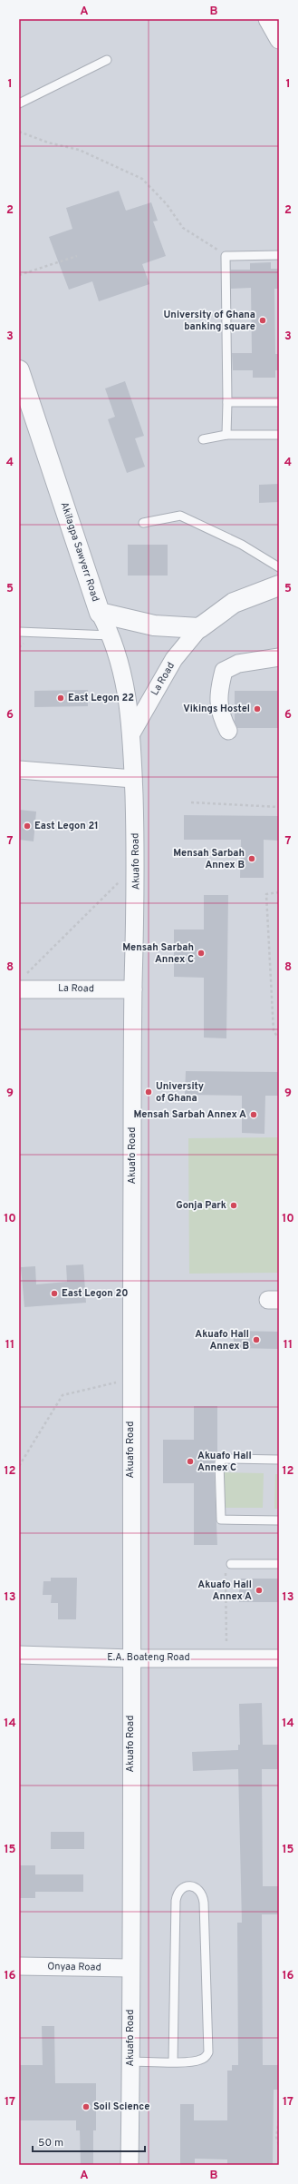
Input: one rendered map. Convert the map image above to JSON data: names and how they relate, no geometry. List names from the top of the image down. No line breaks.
{"streets":{"street":["Akilagpa Sawyerr Road","La Road","Akuafo Road","E.A. Boateng Road","Onyaa Road"]},"crossings":[["Akilagpa Sawyerr Road","La Road"],["Akilagpa Sawyerr Road","Akuafo Road"],["La Road","Akuafo Road"],["Akuafo Road","E.A. Boateng Road"],["Akuafo Road","Onyaa Road"]],"places":["University of Ghana banking square","East Legon 22","Vikings Hostel","East Legon 21","Mensah Sarbah Annex B","Mensah Sarbah Annex C","University of Ghana","Mensah Sarbah Annex A","Gonja Park","East Legon 20","Akuafo Hall Annex B","Akuafo Hall Annex C","Akuafo Hall Annex A","Soil Science"],"scale_bar":"50 m","grid":{"columns":["A","B"],"rows":["1","2","3","4","5","6","7","8","9","10","11","12","13","14","15","16","17"]}}
